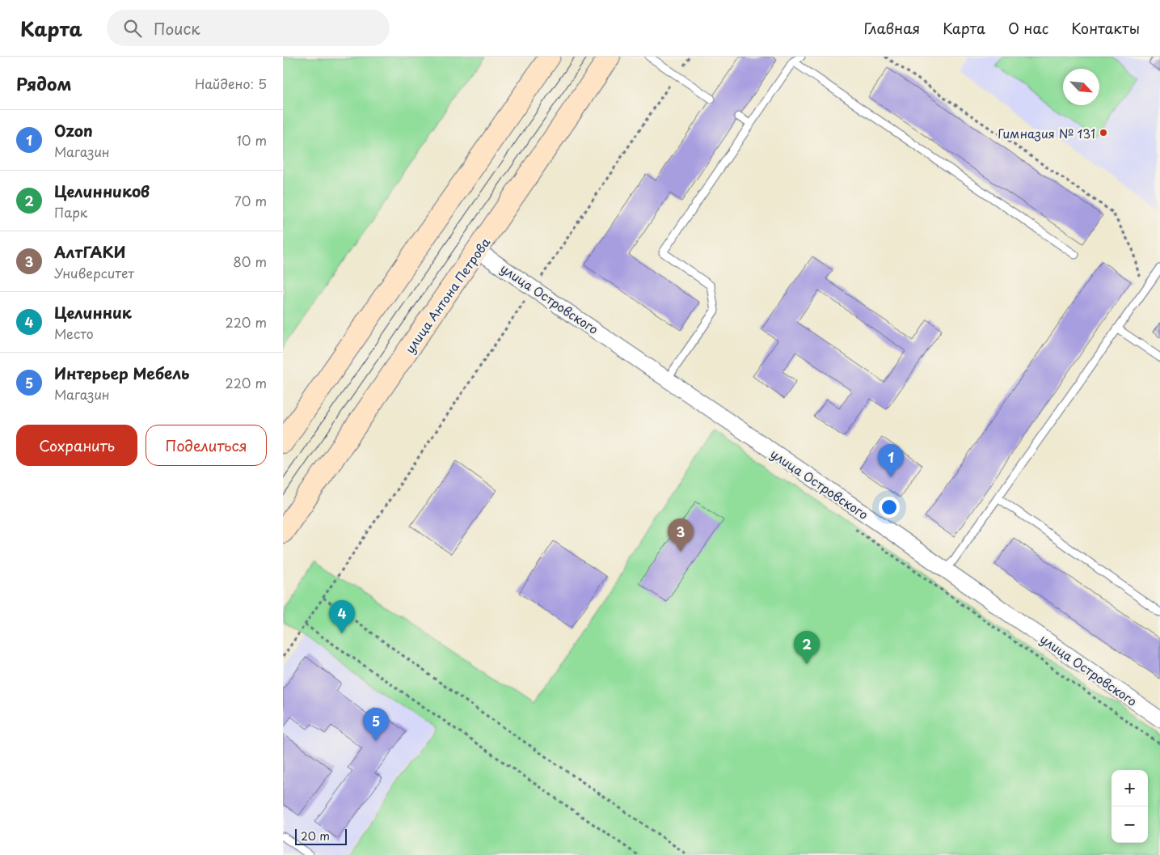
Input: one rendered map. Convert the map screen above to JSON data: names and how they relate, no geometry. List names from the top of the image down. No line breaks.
{"streets":{"main road":["улица Антона Петрова"],"street":["улица Островского"]},"crossings":[["улица Антона Петрова","улица Островского"]],"places":["Гимназия № 131"],"scale_bar":"20 m","north":"bottom right","page":{"header":"Карта","search":"Поиск","nav":["Главная","Карта","О нас","Контакты"],"heading":["Рядом","Найдено: 5"],"list":[{"mark":"1","name":"Ozon","note":"Магазин","value":"10 m"},{"mark":"2","name":"Целинников","note":"Парк","value":"70 m"},{"mark":"3","name":"АлтГАКИ","note":"Университет","value":"80 m"},{"mark":"4","name":"Целинник","note":"Место","value":"220 m"},{"mark":"5","name":"Интерьер Мебель","note":"Магазин","value":"220 m"}],"buttons":["Сохранить","Поделиться"],"pins":["1","3","4","2","5"],"map_buttons":["+","−"],"scale":"20 m"}}
